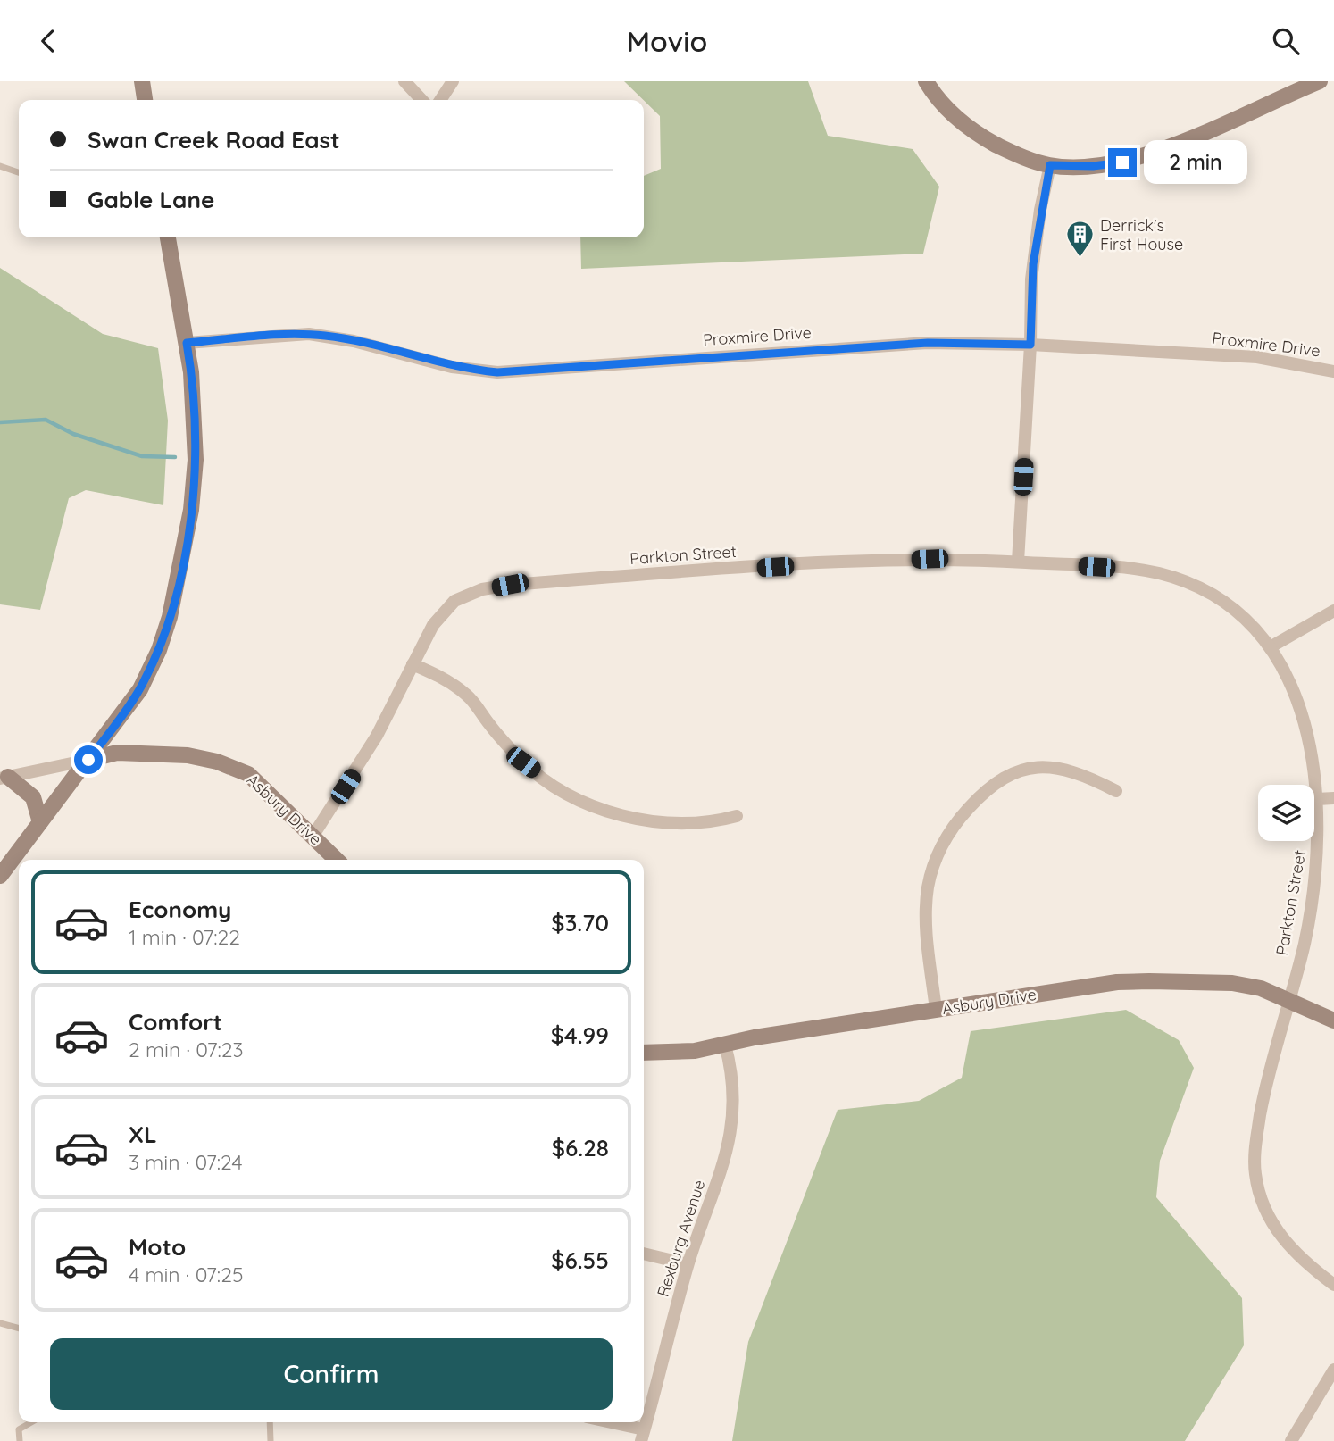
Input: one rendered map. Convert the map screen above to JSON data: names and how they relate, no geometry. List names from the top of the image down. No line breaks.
{"streets":{"street":["Proxmire Drive","Parkton Street","Asbury Drive","Rexburg Avenue"]},"crossings":[["Parkton Street","Asbury Drive"],["Asbury Drive","Rexburg Avenue"]],"places":{"building":["Derrick's First House"]},"page":{"header":"Movio","banner":["Swan Creek Road East","Gable Lane"],"bubble":"2 min","list":[{"name":"Economy","note":"1 min · 07:22","value":"$3.70"},{"name":"Comfort","note":"2 min · 07:23","value":"$4.99"},{"name":"XL","note":"3 min · 07:24","value":"$6.28"},{"name":"Moto","note":"4 min · 07:25","value":"$6.55"}],"buttons":"Confirm"}}
